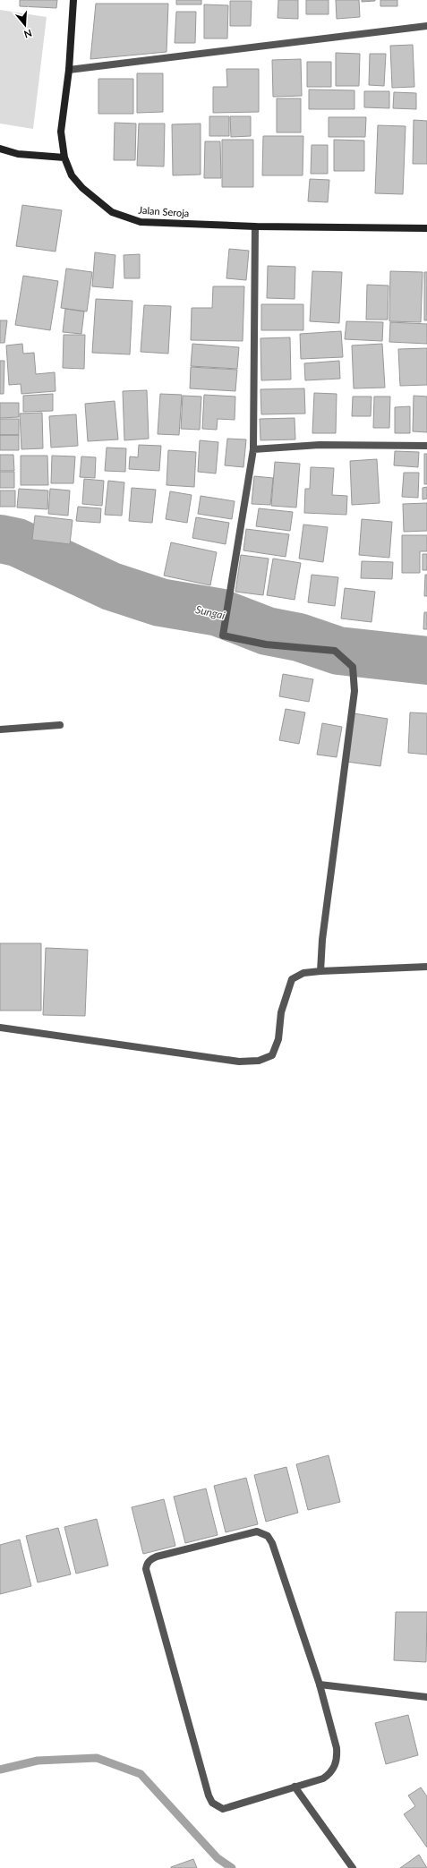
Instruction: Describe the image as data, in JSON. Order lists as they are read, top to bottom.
{
  "streets": {
    "street": ["Jalan Seroja"]
  },
  "water": ["Sungai"],
  "north": "bottom"
}
